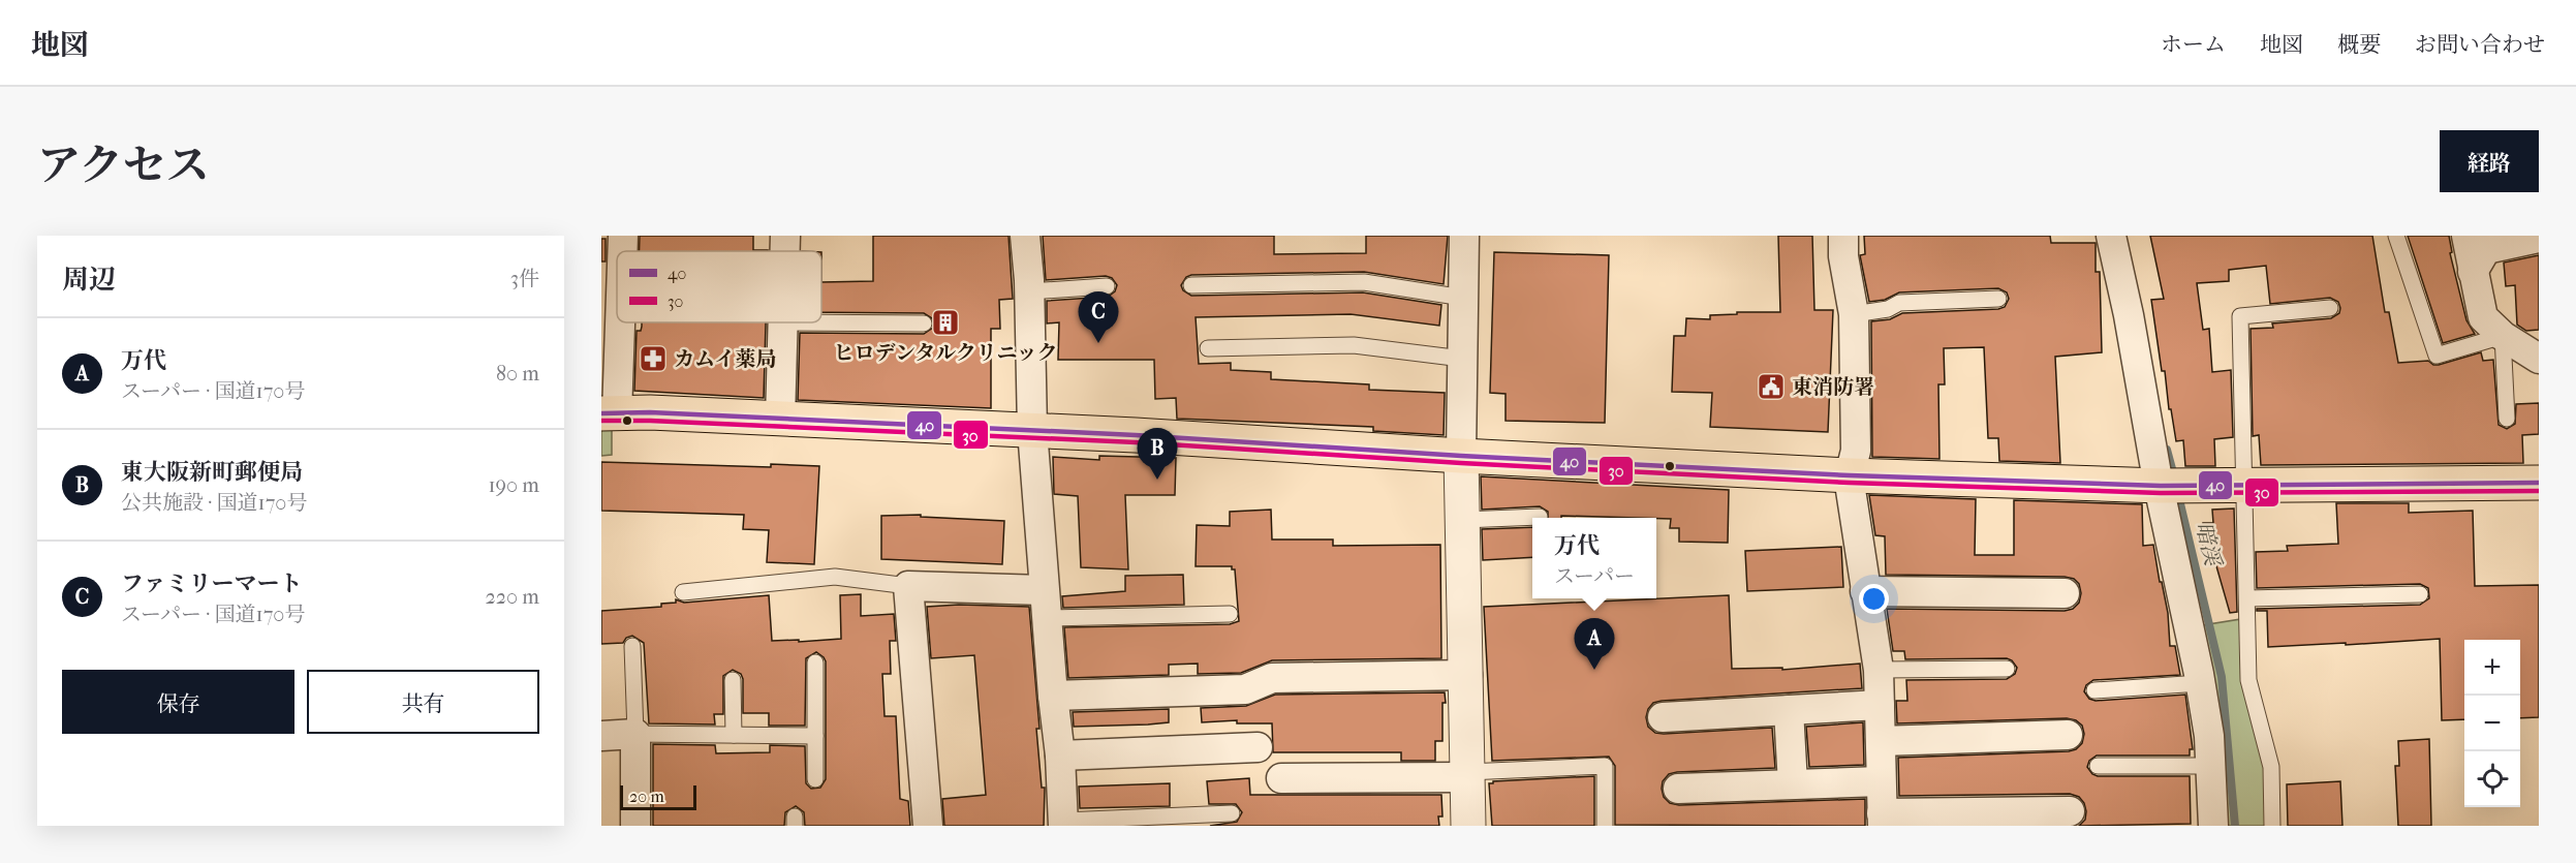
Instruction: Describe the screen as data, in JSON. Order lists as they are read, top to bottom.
{
  "water": ["暗渓"],
  "places": {
    "building": ["ヒロデンタルクリニック"],
    "pharmacy": ["カムイ薬局"],
    "public building": ["東消防署"]
  },
  "lines": ["transit line 40", "transit line 30"],
  "legend": ["40", "30"],
  "scale_bar": "20 m",
  "page": {
    "header": "地図",
    "nav": [
      "ホーム",
      "地図",
      "概要",
      "お問い合わせ"
    ],
    "title": "アクセス",
    "buttons": [
      "経路",
      ["保存", "共有"]
    ],
    "heading": ["周辺", "3件"],
    "pins": ["C", "B", "A"],
    "list": [
      {
        "mark": "A",
        "name": "万代",
        "note": "スーパー · 国道170号",
        "value": "80 m"
      },
      {
        "mark": "B",
        "name": "東大阪新町郵便局",
        "note": "公共施設 · 国道170号",
        "value": "190 m"
      },
      {
        "mark": "C",
        "name": "ファミリーマート",
        "note": "スーパー · 国道170号",
        "value": "220 m"
      }
    ],
    "popup": ["万代", "スーパー"],
    "map_buttons": ["+", "−"],
    "scale": "20 m"
  }
}
